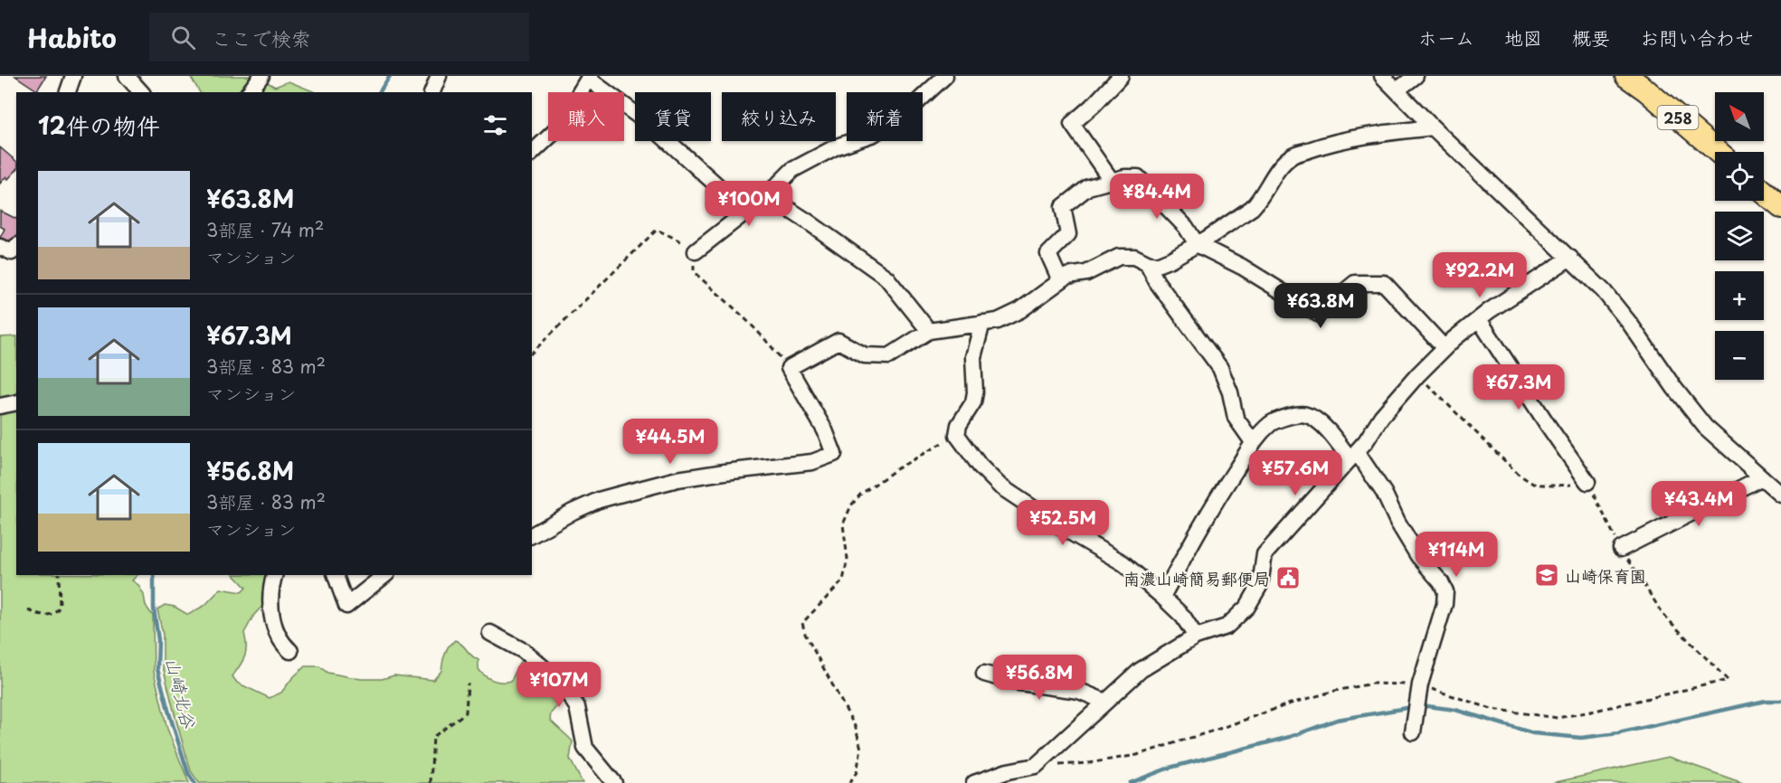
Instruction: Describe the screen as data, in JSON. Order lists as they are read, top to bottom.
{
  "streets": {
    "highway": ["258"]
  },
  "water": ["山崎北谷"],
  "places": {
    "school or university": ["山崎保育園"],
    "public building": ["南濃山崎簡易郵便局"]
  },
  "north": "top left",
  "page": {
    "header": "Habito",
    "search": "ここで検索",
    "nav": [
      "ホーム",
      "地図",
      "概要",
      "お問い合わせ"
    ],
    "map_buttons": ["+", "−"],
    "chip": [
      "購入",
      "賃貸",
      "絞り込み",
      "新着"
    ],
    "heading": "12件の物件",
    "list": [
      {
        "name": "¥63.8M",
        "note": "3部屋 · 74 m² · マンション"
      },
      {
        "name": "¥67.3M",
        "note": "3部屋 · 83 m² · マンション"
      },
      {
        "name": "¥56.8M",
        "note": "3部屋 · 83 m² · マンション"
      }
    ],
    "price": [
      "¥84.4M",
      "¥100M",
      "¥92.2M",
      "¥63.8M",
      "¥67.3M",
      "¥44.5M",
      "¥57.6M",
      "¥43.4M",
      "¥52.5M",
      "¥114M",
      "¥56.8M",
      "¥107M"
    ]
  }
}
